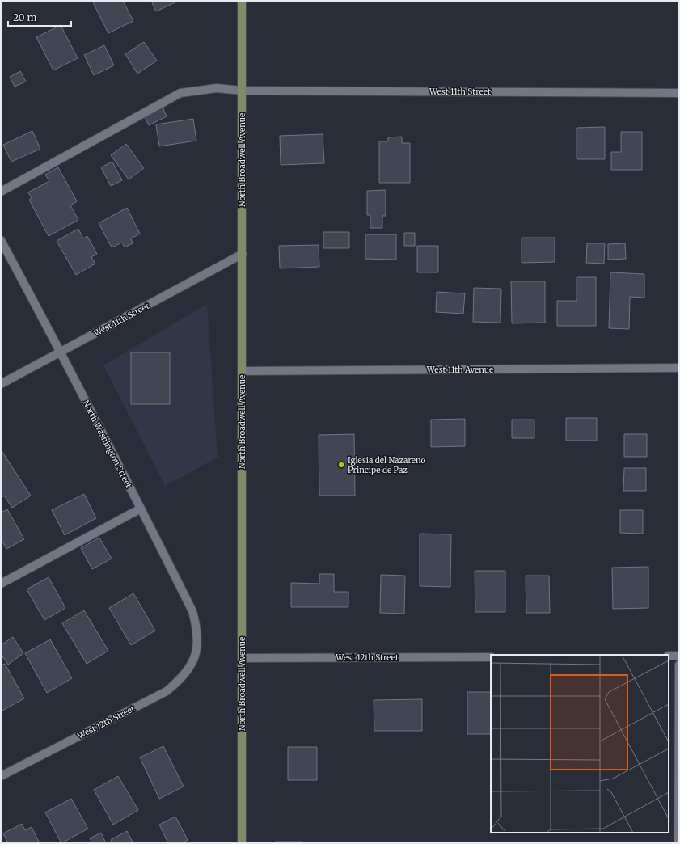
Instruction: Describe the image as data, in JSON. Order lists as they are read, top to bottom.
{
  "streets": {
    "main road": ["North Broadwell Avenue"],
    "street": [
      "West 11th Street",
      "West 11th Avenue",
      "North Washington Street",
      "West 12th Street"
    ]
  },
  "crossings": [
    ["West 11th Street", "North Broadwell Avenue"],
    ["West 11th Street", "North Washington Street"],
    ["North Broadwell Avenue", "West 11th Avenue"],
    ["North Broadwell Avenue", "West 12th Street"],
    ["North Washington Street", "West 12th Street"]
  ],
  "places": ["Iglesia del Nazareno Principe de Paz"],
  "scale_bar": "20 m"
}
